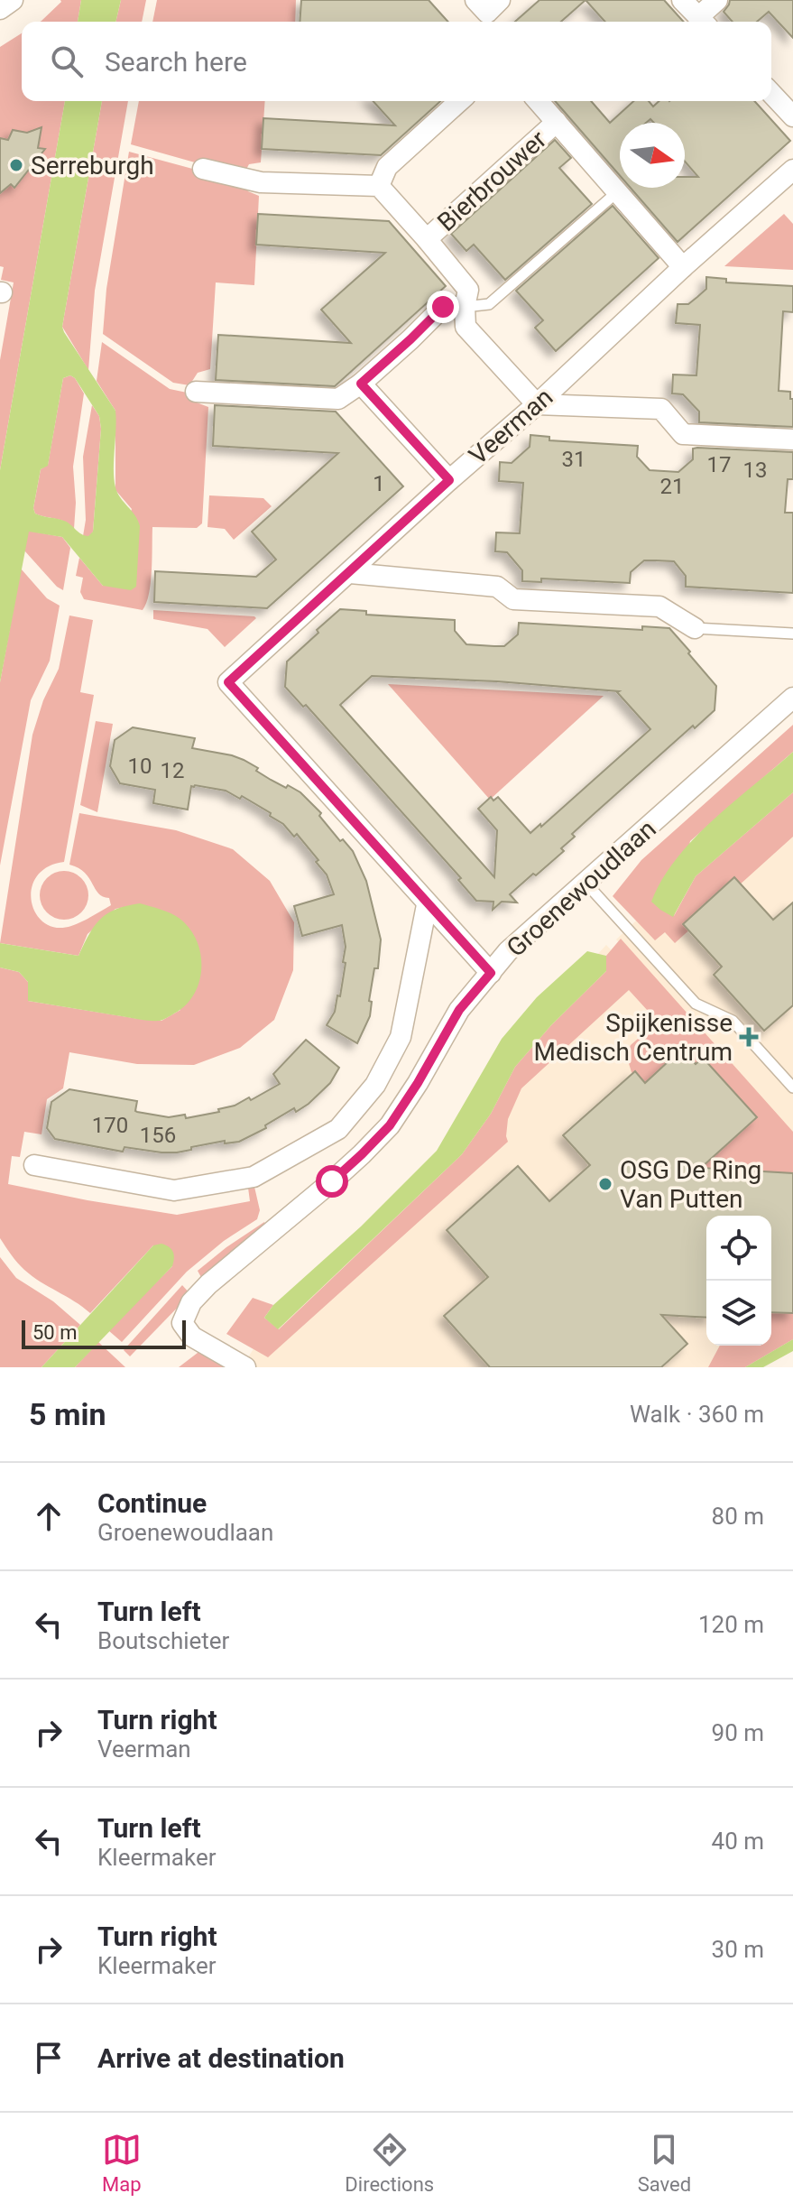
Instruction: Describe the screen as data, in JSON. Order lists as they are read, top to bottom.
{
  "streets": {
    "street": ["Bierbrouwer", "Veerman", "Groenewoudlaan"]
  },
  "places": {
    "other": ["Serreburgh", "OSG De Ring Van Putten"],
    "health": ["Spijkenisse Medisch Centrum"]
  },
  "house_numbers": [
    "31",
    "17",
    "13",
    "1",
    "21",
    "10",
    "12",
    "170",
    "156"
  ],
  "scale_bar": "50 m",
  "north": "right",
  "page": {
    "search": "Search here",
    "scale": "50 m",
    "heading": ["5 min", "Walk · 360 m"],
    "list": [
      ["Continue", "Groenewoudlaan", "80 m"],
      ["Turn left", "Boutschieter", "120 m"],
      ["Turn right", "Veerman", "90 m"],
      ["Turn left", "Kleermaker", "40 m"],
      ["Turn right", "Kleermaker", "30 m"],
      "Arrive at destination"
    ],
    "nav": ["Map", "Directions", "Saved"]
  }
}
